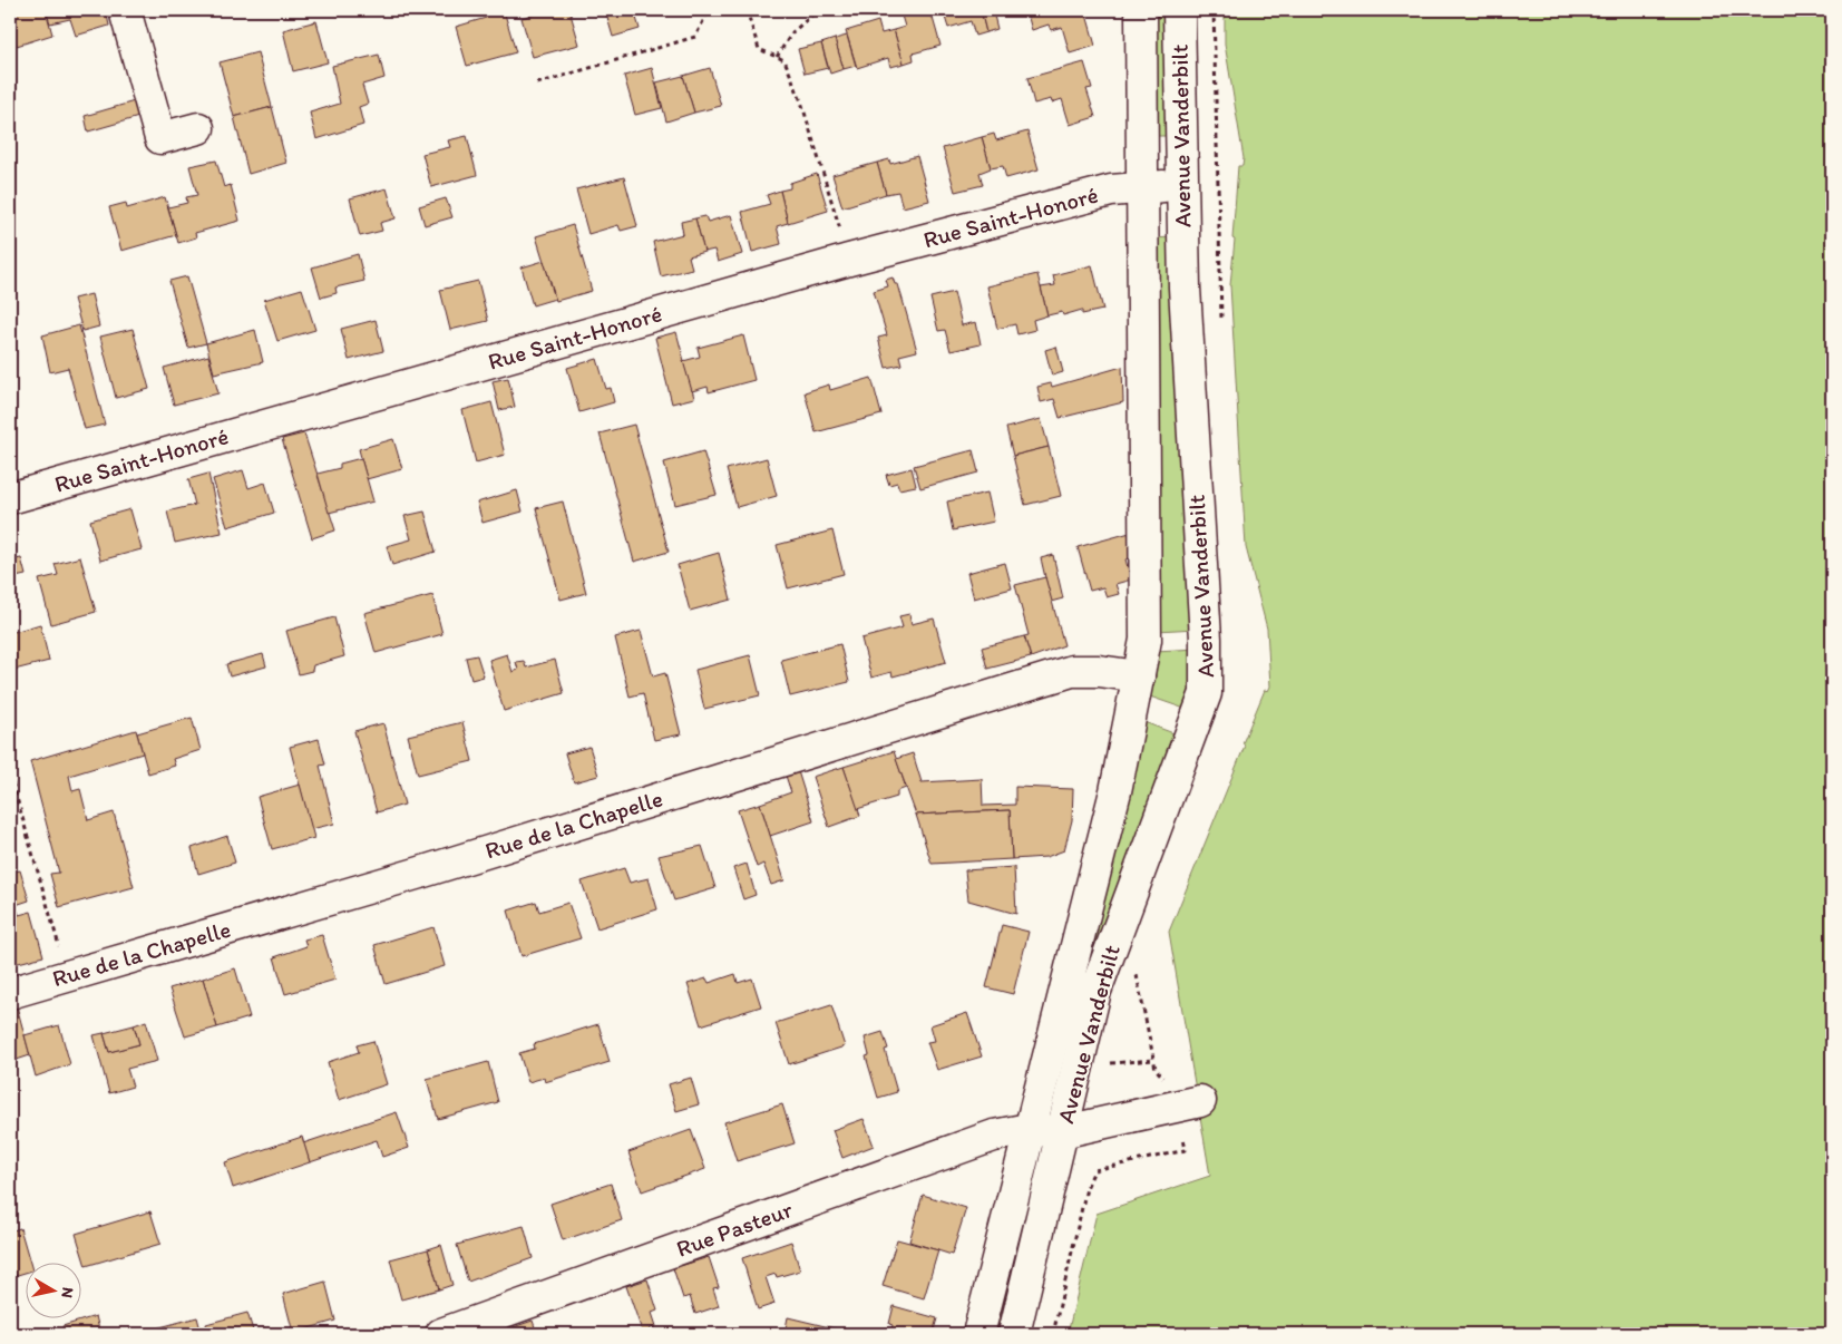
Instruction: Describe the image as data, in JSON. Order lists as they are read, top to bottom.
{
  "streets": {
    "street": [
      "Avenue Vanderbilt",
      "Rue Saint-Honoré",
      "Rue de la Chapelle",
      "Rue Pasteur"
    ]
  },
  "crossings": [
    ["Avenue Vanderbilt", "Rue Saint-Honoré"],
    ["Avenue Vanderbilt", "Rue de la Chapelle"],
    ["Avenue Vanderbilt", "Rue Pasteur"]
  ],
  "north": "right"
}
